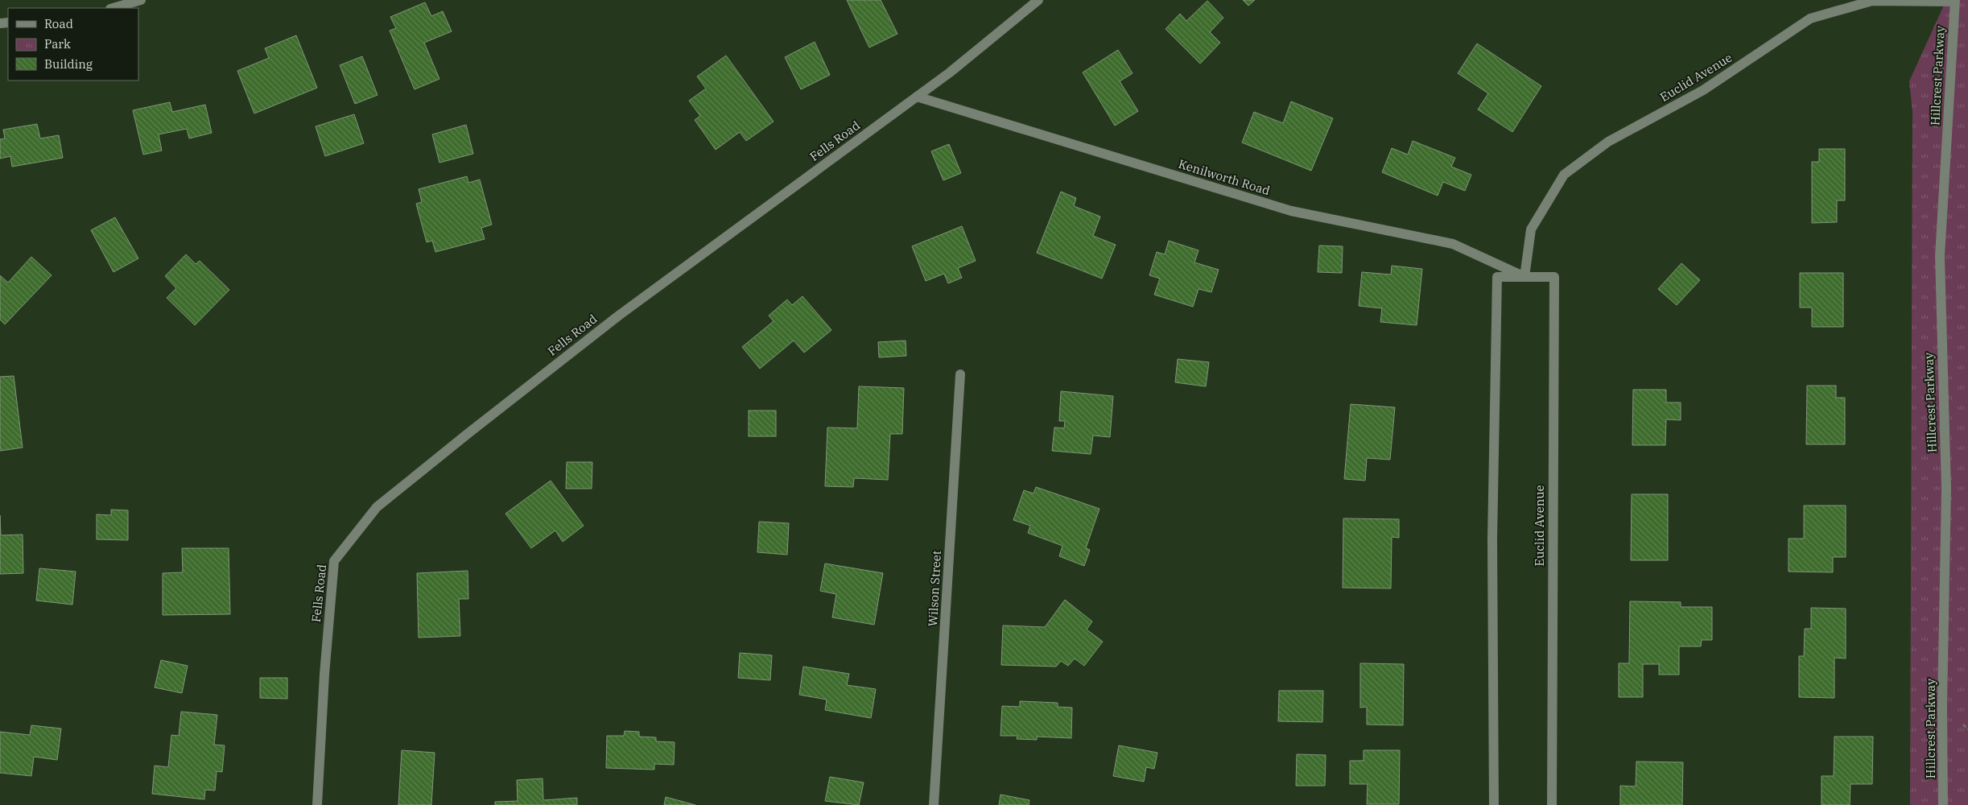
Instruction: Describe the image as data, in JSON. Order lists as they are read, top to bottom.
{
  "streets": {
    "street": [
      "Hillcrest Parkway",
      "Euclid Avenue",
      "Fells Road",
      "Kenilworth Road",
      "Wilson Street"
    ]
  },
  "crossings": [
    ["Hillcrest Parkway", "Euclid Avenue"],
    ["Euclid Avenue", "Kenilworth Road"],
    ["Fells Road", "Kenilworth Road"]
  ],
  "legend": ["Road", "Park", "Building"]
}
